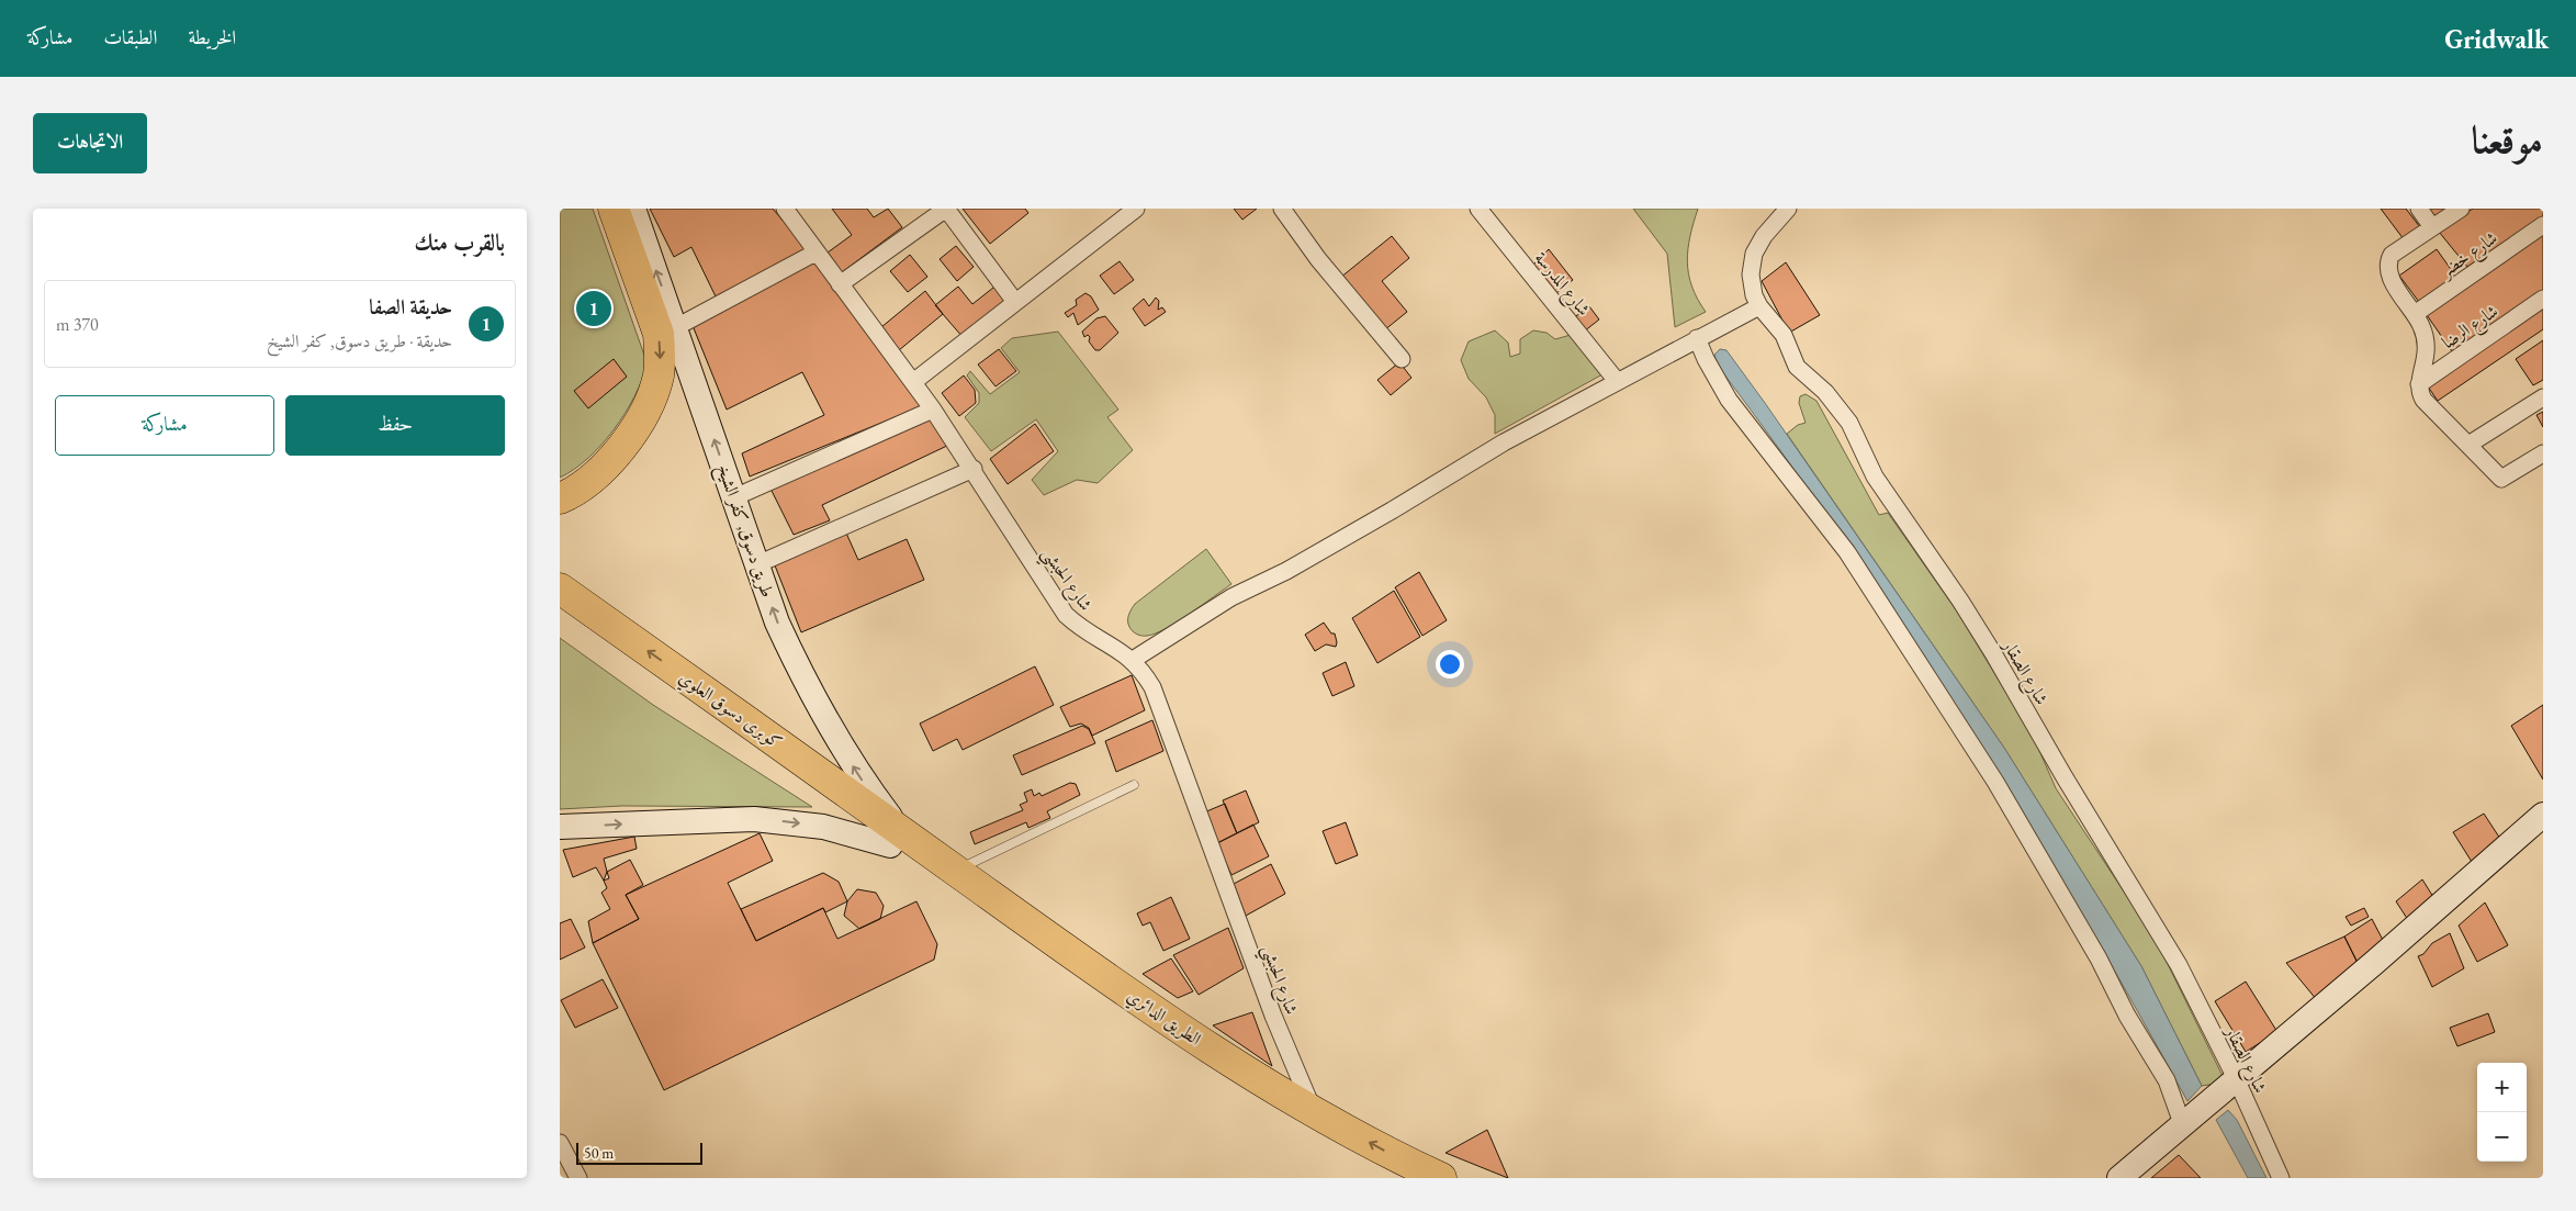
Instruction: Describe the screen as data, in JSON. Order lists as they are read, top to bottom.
{
  "streets": {
    "highway": ["كوبرى دسوق العلوي", "الطريق الدائري"],
    "main road": ["طريق دسوق, كفر الشيخ"],
    "street": [
      "شارع خضر",
      "شارع المدرسة",
      "شارع الرضا",
      "شارع الحبشي",
      "شارع الصقار"
    ]
  },
  "crossings": [
    ["طريق دسوق, كفر الشيخ", "كوبرى دسوق العلوي"],
    ["طريق دسوق, كفر الشيخ", "الطريق الدائري"],
    ["شارع الحبشي", "الطريق الدائري"],
    ["كوبرى دسوق العلوي", "الطريق الدائري"]
  ],
  "one_way": ["طريق دسوق, كفر الشيخ"],
  "scale_bar": "50 m",
  "page": {
    "header": "Gridwalk",
    "nav": ["الخريطة", "الطبقات", "مشاركة"],
    "title": "موقعنا",
    "buttons": [
      "الاتجاهات",
      ["حفظ", "مشاركة"]
    ],
    "heading": "بالقرب منك",
    "list": [
      {
        "mark": "1",
        "name": "حديقة الصفا",
        "note": "حديقة · طريق دسوق, كفر الشيخ",
        "value": "370 m"
      }
    ],
    "pins": "1",
    "map_buttons": ["+", "−"],
    "scale": "50 m"
  }
}
